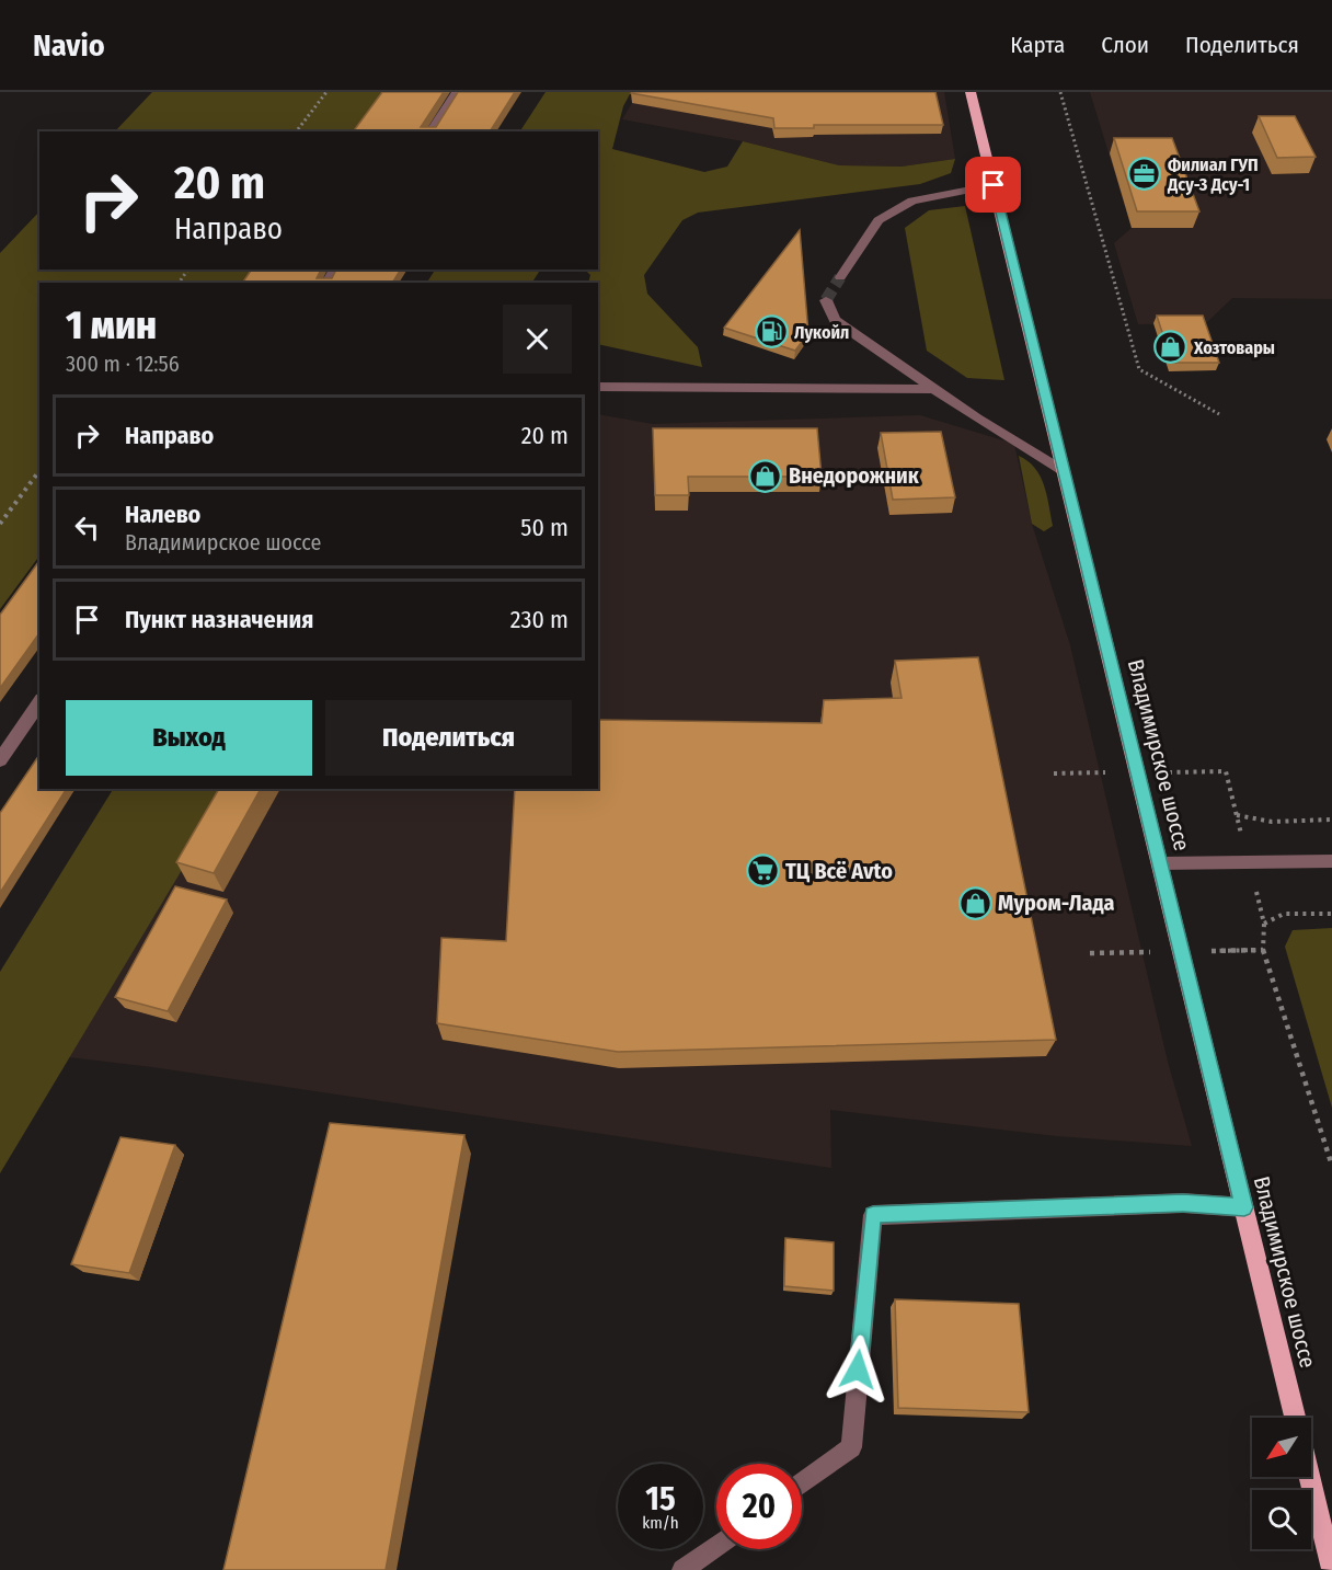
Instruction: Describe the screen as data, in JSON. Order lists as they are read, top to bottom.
{
  "streets": {
    "main road": ["Владимирское шоссе"]
  },
  "places": {
    "office": ["Филиал ГУП Дсу-3 Дсу-1"],
    "fuel station": ["Лукойл"],
    "shop": ["Хозтовары", "Внедорожник", "Муром-Лада"],
    "supermarket": ["ТЦ Всё Avto"]
  },
  "north": "bottom left",
  "page": {
    "header": "Navio",
    "nav": ["Карта", "Слои", "Поделиться"],
    "turn": ["20 m", "Направо"],
    "heading": ["1 мин", "300 m · 12:56"],
    "list": [
      {
        "name": "Направо",
        "value": "20 m"
      },
      {
        "name": "Налево",
        "note": "Владимирское шоссе",
        "value": "50 m"
      },
      {
        "name": "Пункт назначения",
        "value": "230 m"
      }
    ],
    "buttons": ["Выход", "Поделиться"],
    "speed": "15 km/h",
    "limit": "20"
  }
}
